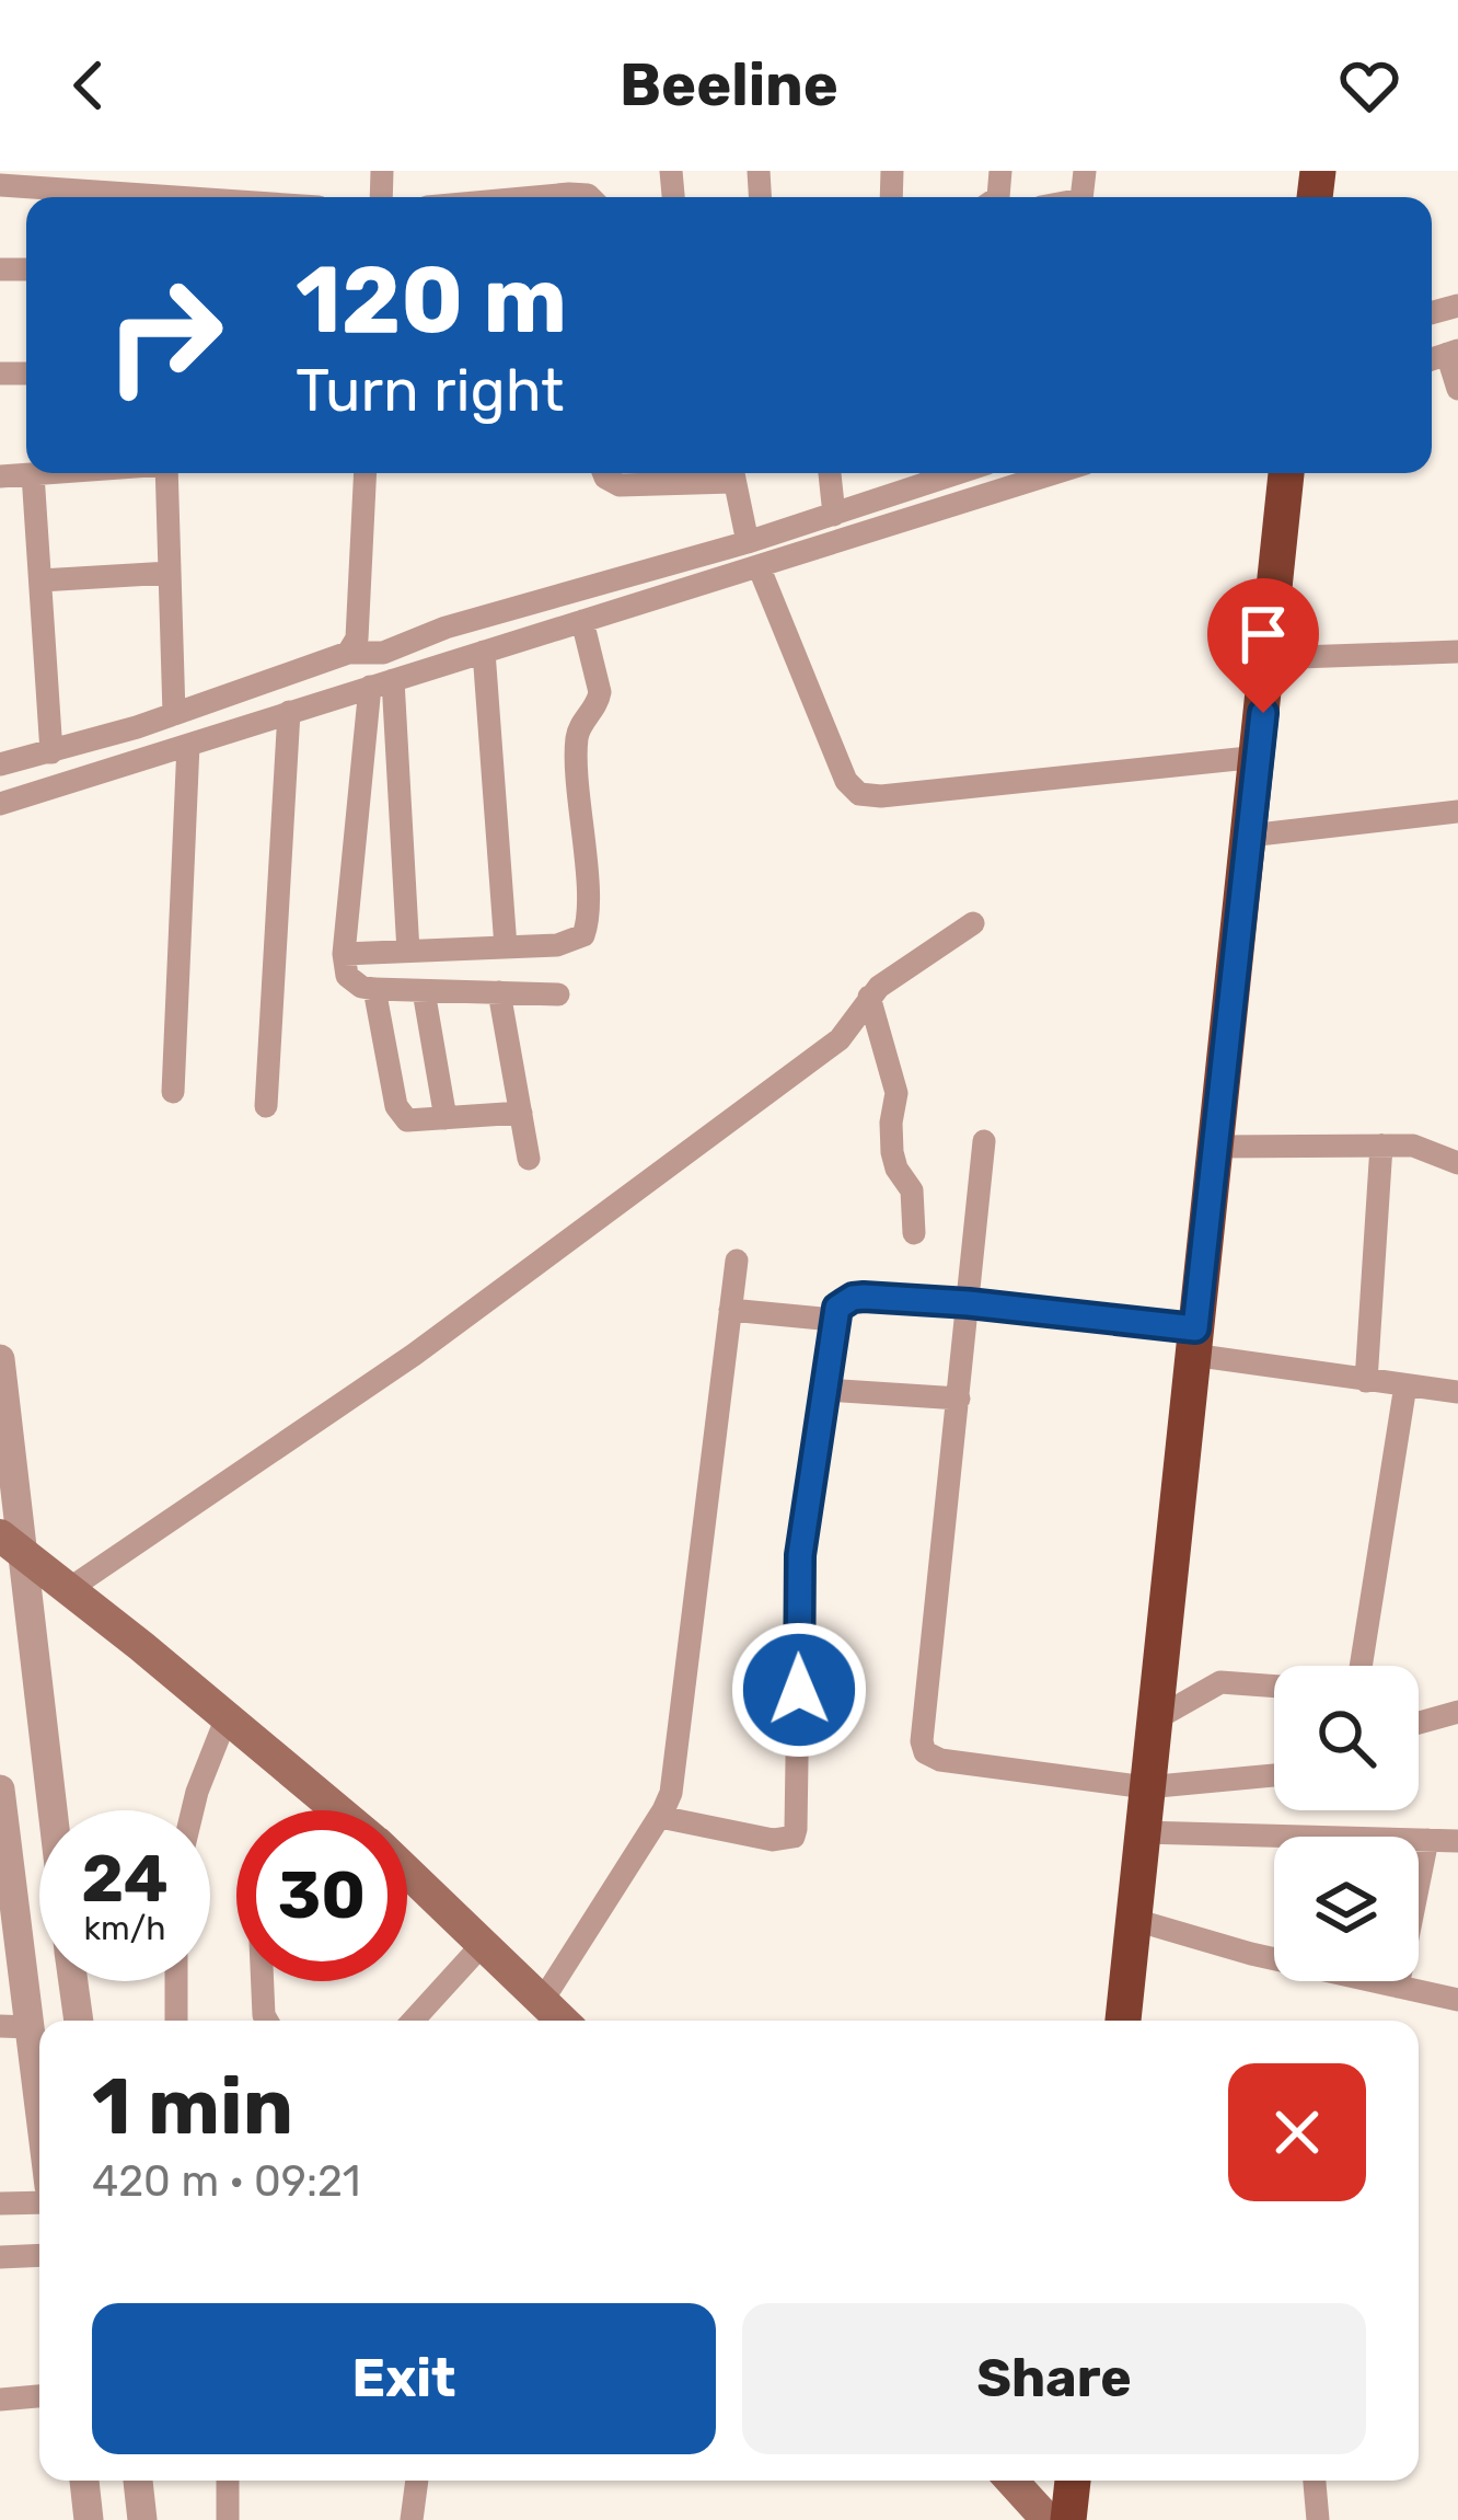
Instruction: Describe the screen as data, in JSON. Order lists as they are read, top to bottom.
{
  "page": {
    "header": "Beeline",
    "turn": ["120 m", "Turn right"],
    "speed": "24 km/h",
    "limit": "30",
    "heading": ["1 min", "420 m · 09:21"],
    "buttons": ["Exit", "Share"]
  }
}
